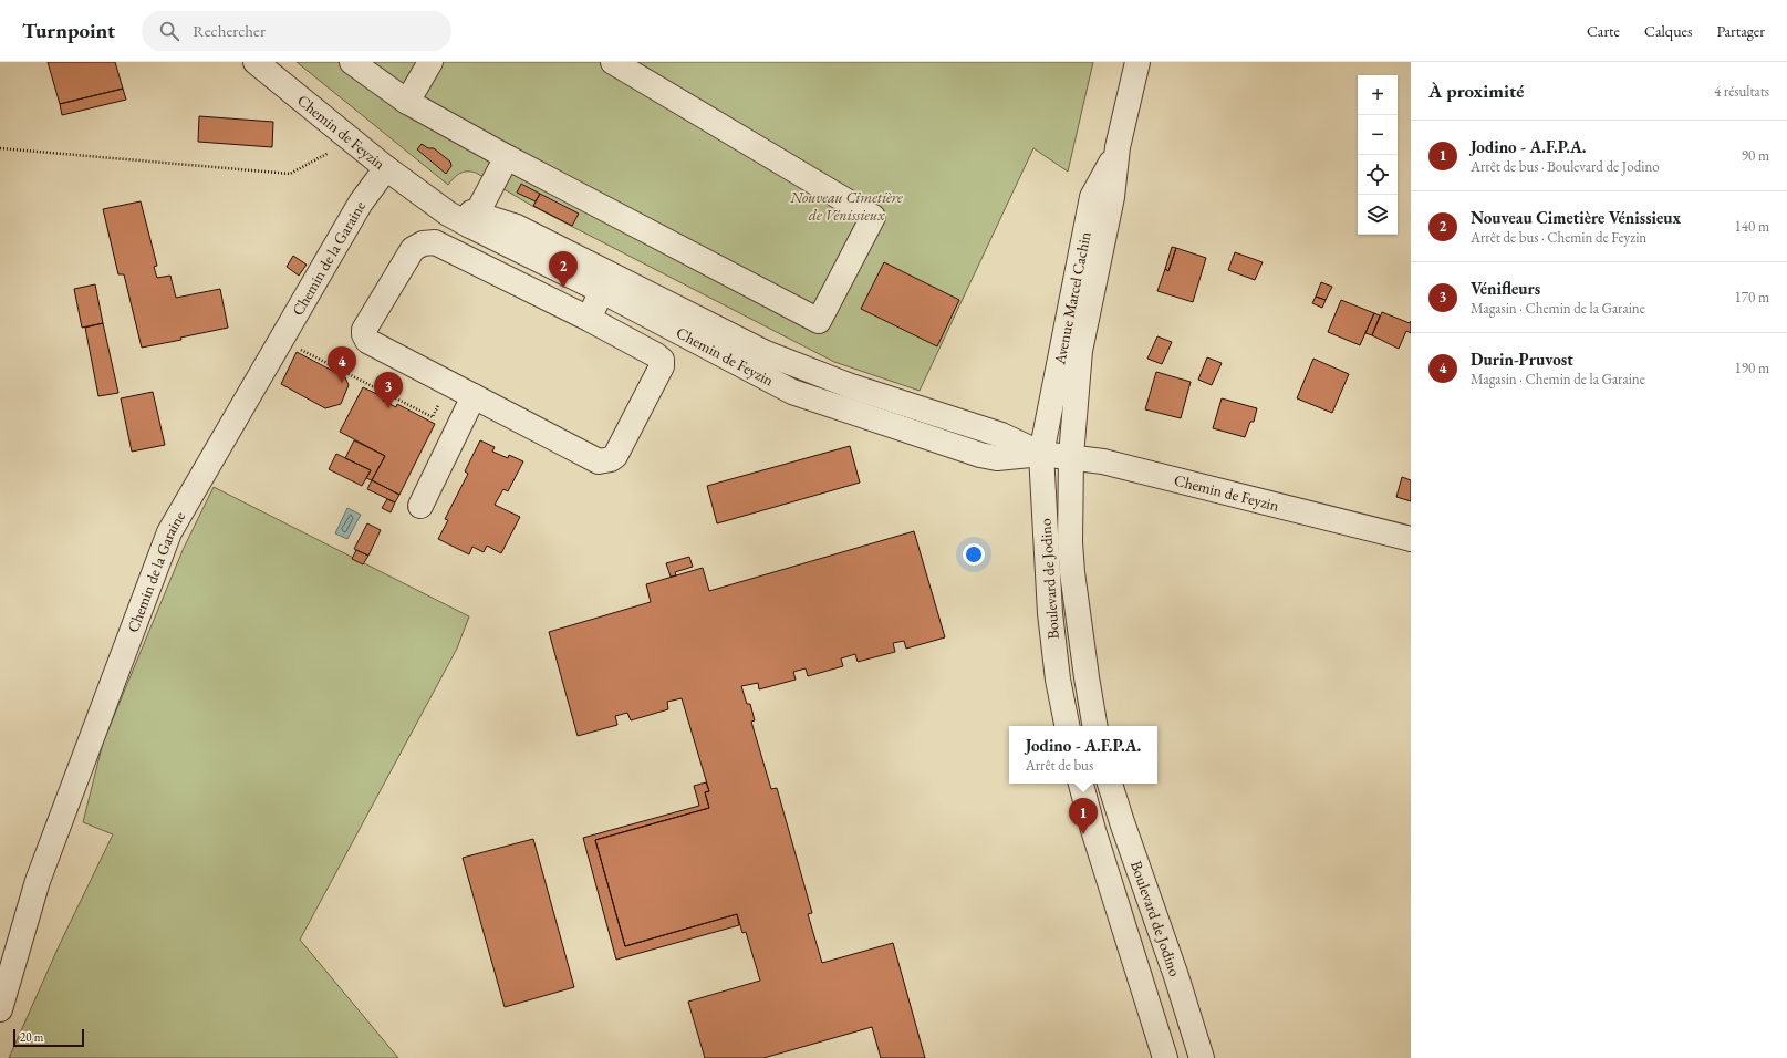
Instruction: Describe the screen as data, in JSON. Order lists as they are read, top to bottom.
{
  "streets": {
    "street": [
      "Chemin de Feyzin",
      "Chemin de la Garaine",
      "Avenue Marcel Cachin",
      "Boulevard de Jodino"
    ]
  },
  "crossings": [
    ["Chemin de Feyzin", "Chemin de la Garaine"],
    ["Chemin de Feyzin", "Avenue Marcel Cachin"],
    ["Chemin de Feyzin", "Boulevard de Jodino"],
    ["Avenue Marcel Cachin", "Boulevard de Jodino"]
  ],
  "parks": ["Nouveau Cimetière de Vénissieux"],
  "scale_bar": "20 m",
  "page": {
    "header": "Turnpoint",
    "search": "Rechercher",
    "nav": ["Carte", "Calques", "Partager"],
    "heading": ["À proximité", "4 résultats"],
    "map_buttons": ["+", "−"],
    "list": [
      {
        "mark": "1",
        "name": "Jodino - A.F.P.A.",
        "note": "Arrêt de bus · Boulevard de Jodino",
        "value": "90 m"
      },
      {
        "mark": "2",
        "name": "Nouveau Cimetière Vénissieux",
        "note": "Arrêt de bus · Chemin de Feyzin",
        "value": "140 m"
      },
      {
        "mark": "3",
        "name": "Vénifleurs",
        "note": "Magasin · Chemin de la Garaine",
        "value": "170 m"
      },
      {
        "mark": "4",
        "name": "Durin-Pruvost",
        "note": "Magasin · Chemin de la Garaine",
        "value": "190 m"
      }
    ],
    "pins": [
      "2",
      "4",
      "3",
      "1"
    ],
    "popup": ["Jodino - A.F.P.A.", "Arrêt de bus"],
    "scale": "20 m"
  }
}
